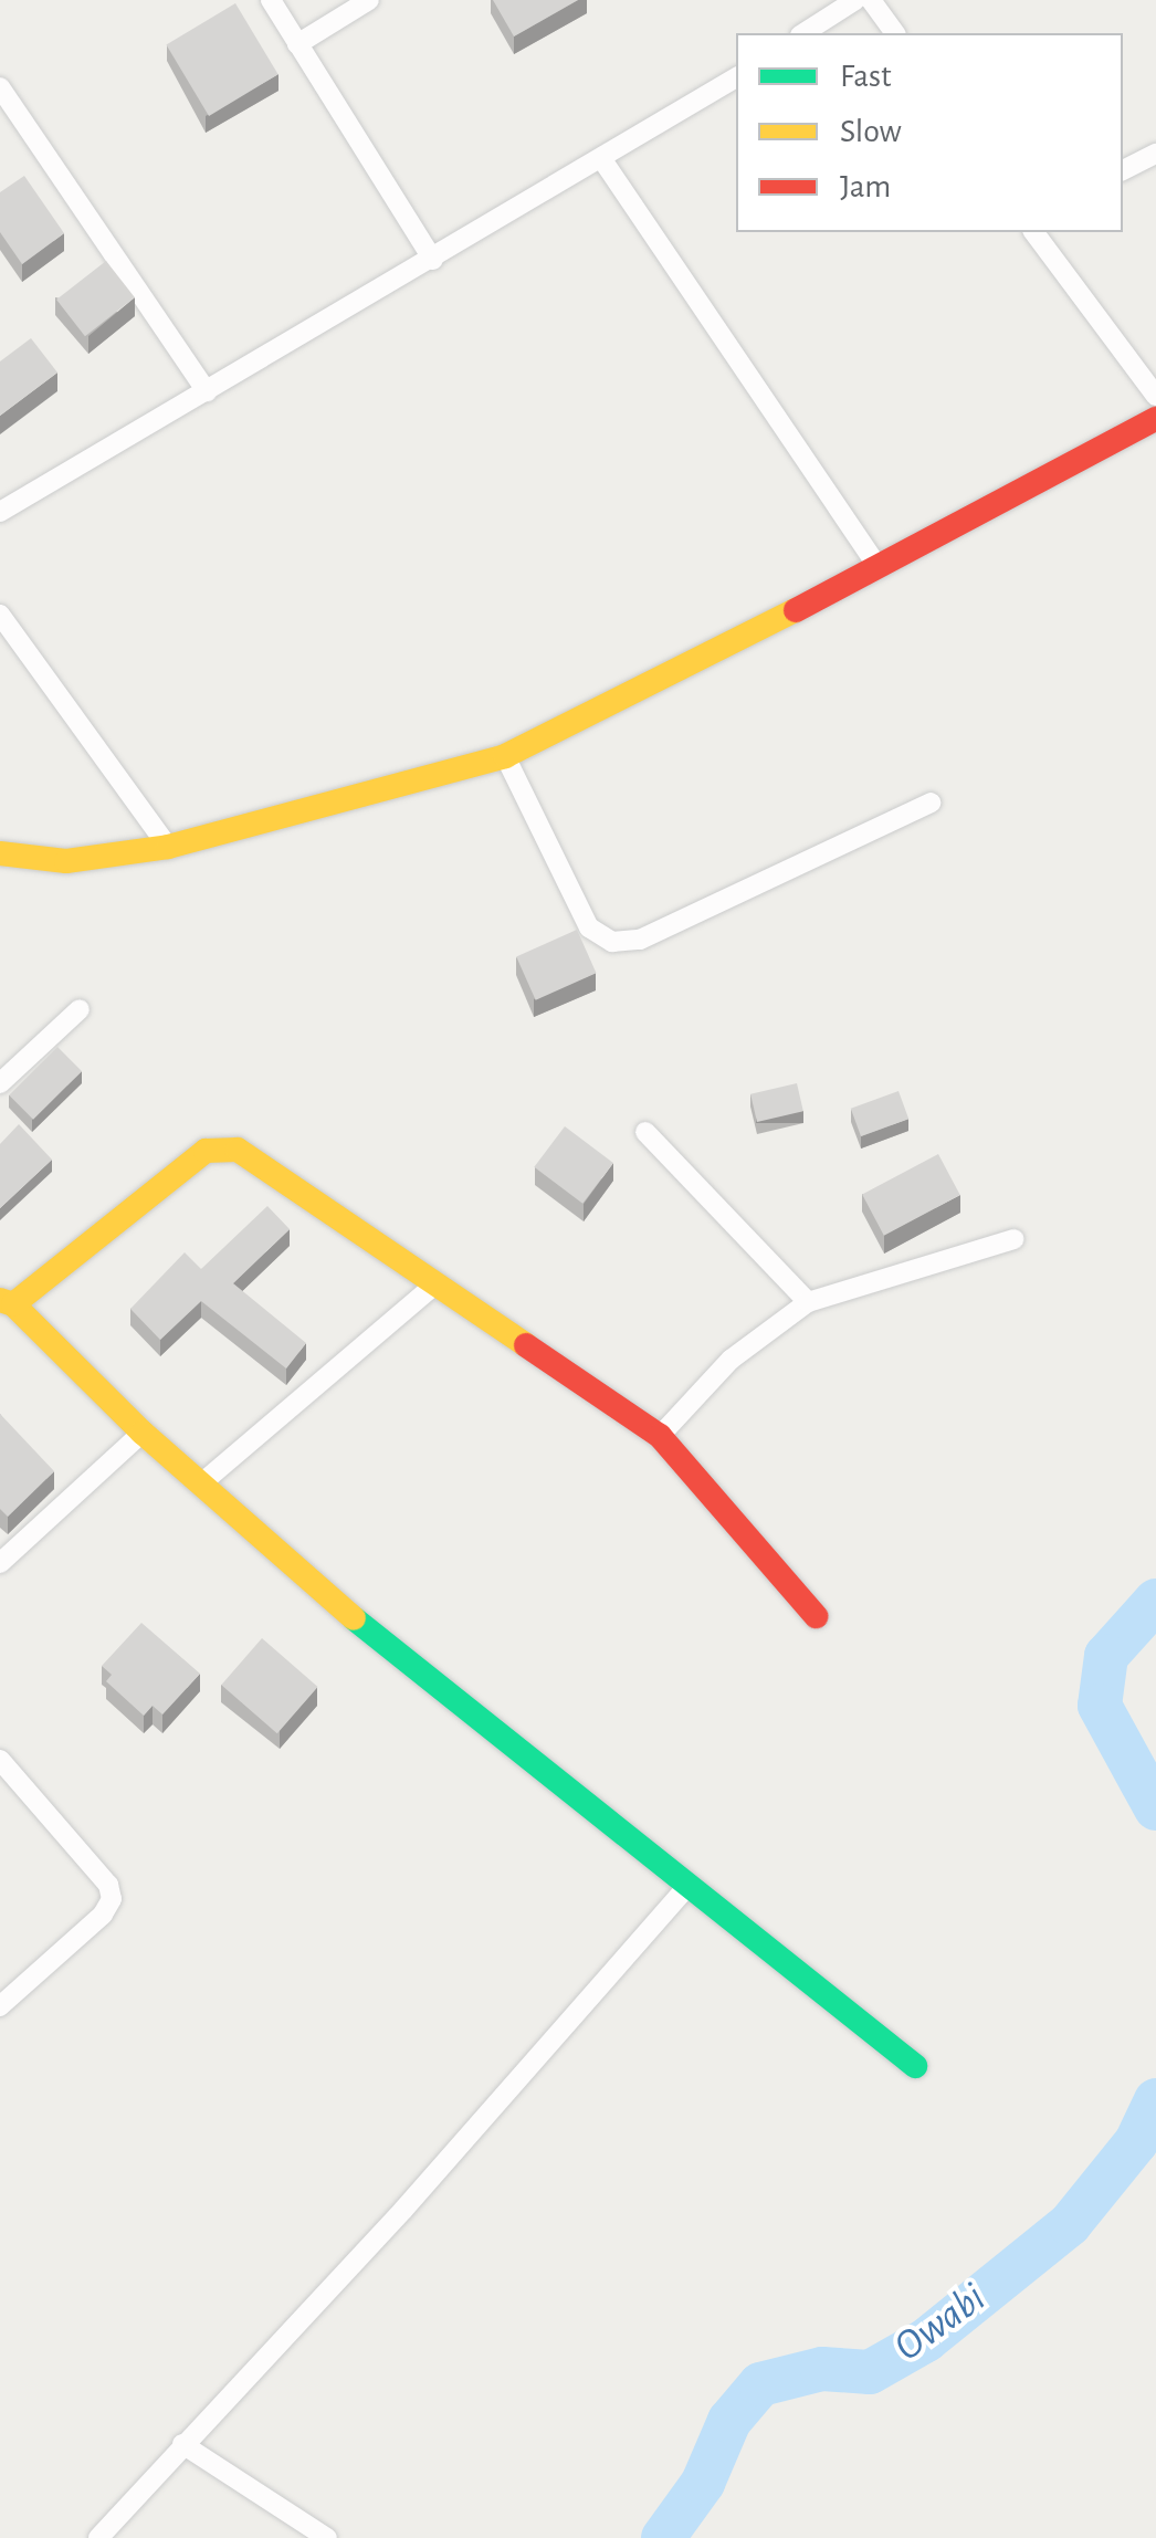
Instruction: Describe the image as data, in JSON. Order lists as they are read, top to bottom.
{
  "water": ["Owabi"],
  "legend": ["Fast", "Slow", "Jam"]
}
